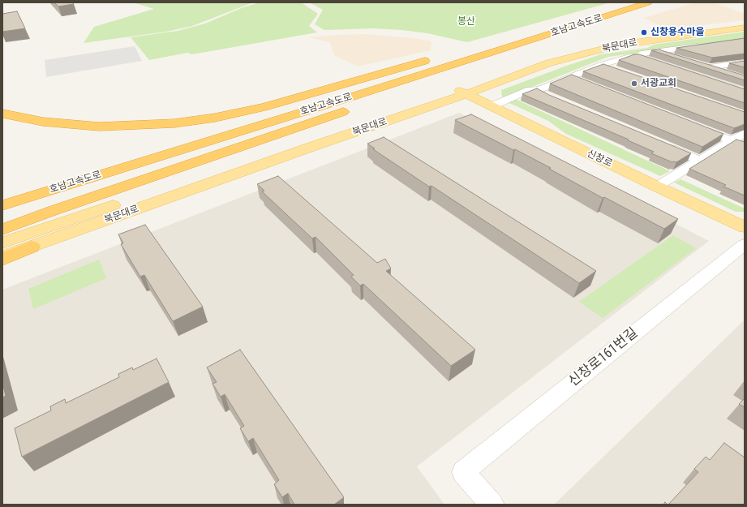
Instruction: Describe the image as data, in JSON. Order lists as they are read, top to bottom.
{
  "streets": {
    "highway": ["호남고속도로"],
    "main road": ["북문대로", "신창로"],
    "street": ["신창로161번길"]
  },
  "crossings": [
    ["북문대로", "신창로"]
  ],
  "parks": ["봉산"],
  "places": ["신창용수마을", "서광교회"]
}
